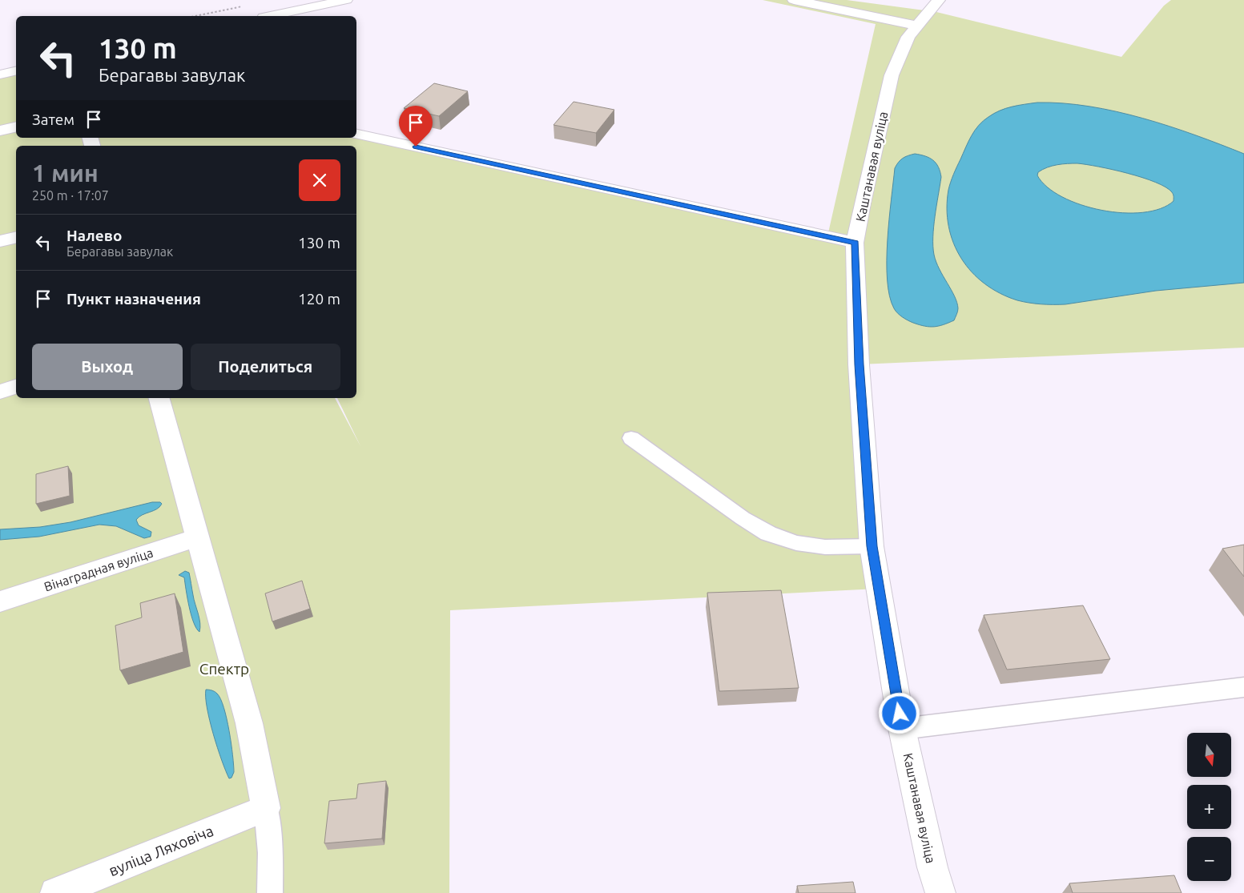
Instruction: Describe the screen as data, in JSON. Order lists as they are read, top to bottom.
{
  "streets": {
    "street": ["Каштанавая вуліца", "Вінаградная вуліца", "вуліца Ляховіча"]
  },
  "parks": ["Спектр"],
  "north": "bottom",
  "page": {
    "turn": ["130 m", "Берагавы завулак"],
    "then": "Затем",
    "heading": ["1 мин", "250 m · 17:07"],
    "list": [
      {
        "name": "Налево",
        "note": "Берагавы завулак",
        "value": "130 m"
      },
      {
        "name": "Пункт назначения",
        "value": "120 m"
      }
    ],
    "buttons": ["Выход", "Поделиться"],
    "map_buttons": ["+", "−"]
  }
}
